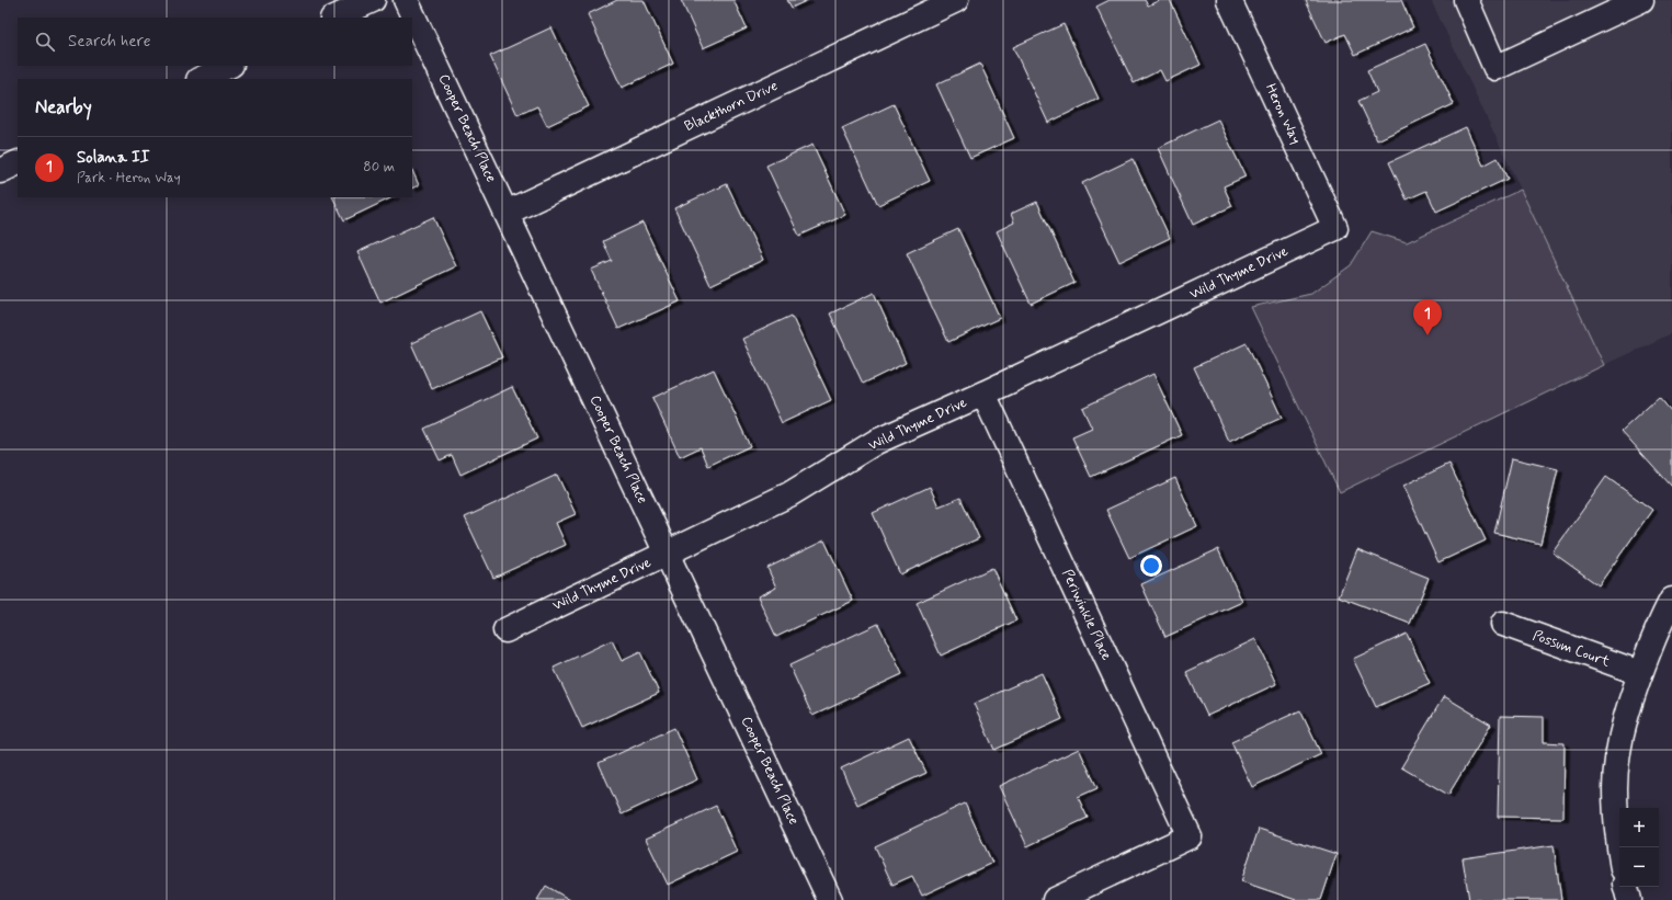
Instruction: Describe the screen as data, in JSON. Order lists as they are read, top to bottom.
{
  "streets": {
    "street": [
      "Blackthorn Drive",
      "Heron Way",
      "Cooper Beach Place",
      "Wild Thyme Drive",
      "Periwinkle Place",
      "Possum Court"
    ]
  },
  "crossings": [
    ["Blackthorn Drive", "Cooper Beach Place"],
    ["Heron Way", "Wild Thyme Drive"],
    ["Cooper Beach Place", "Wild Thyme Drive"],
    ["Wild Thyme Drive", "Periwinkle Place"]
  ],
  "page": {
    "search": "Search here",
    "heading": "Nearby",
    "list": [
      {
        "mark": "1",
        "name": "Solana II",
        "note": "Park · Heron Way",
        "value": "80 m"
      }
    ],
    "pins": "1",
    "map_buttons": ["+", "−"]
  }
}
